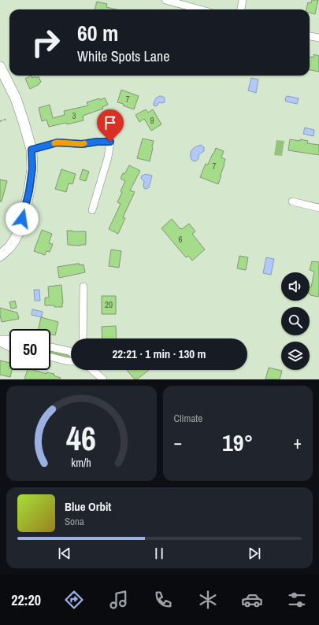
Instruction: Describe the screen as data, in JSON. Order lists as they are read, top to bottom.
{
  "house_numbers": [
    "7",
    "3",
    "9",
    "7",
    "6",
    "20"
  ],
  "page": {
    "turn": ["60 m", "White Spots Lane"],
    "limit": "50",
    "trip": "22:21 · 1 min · 130 m",
    "tile": "Climate",
    "heat": ["−", "19°", "+"],
    "song": ["Blue Orbit", "Sona"],
    "tabs": "22:20",
    "gauge": ["46", "km/h"]
  }
}
